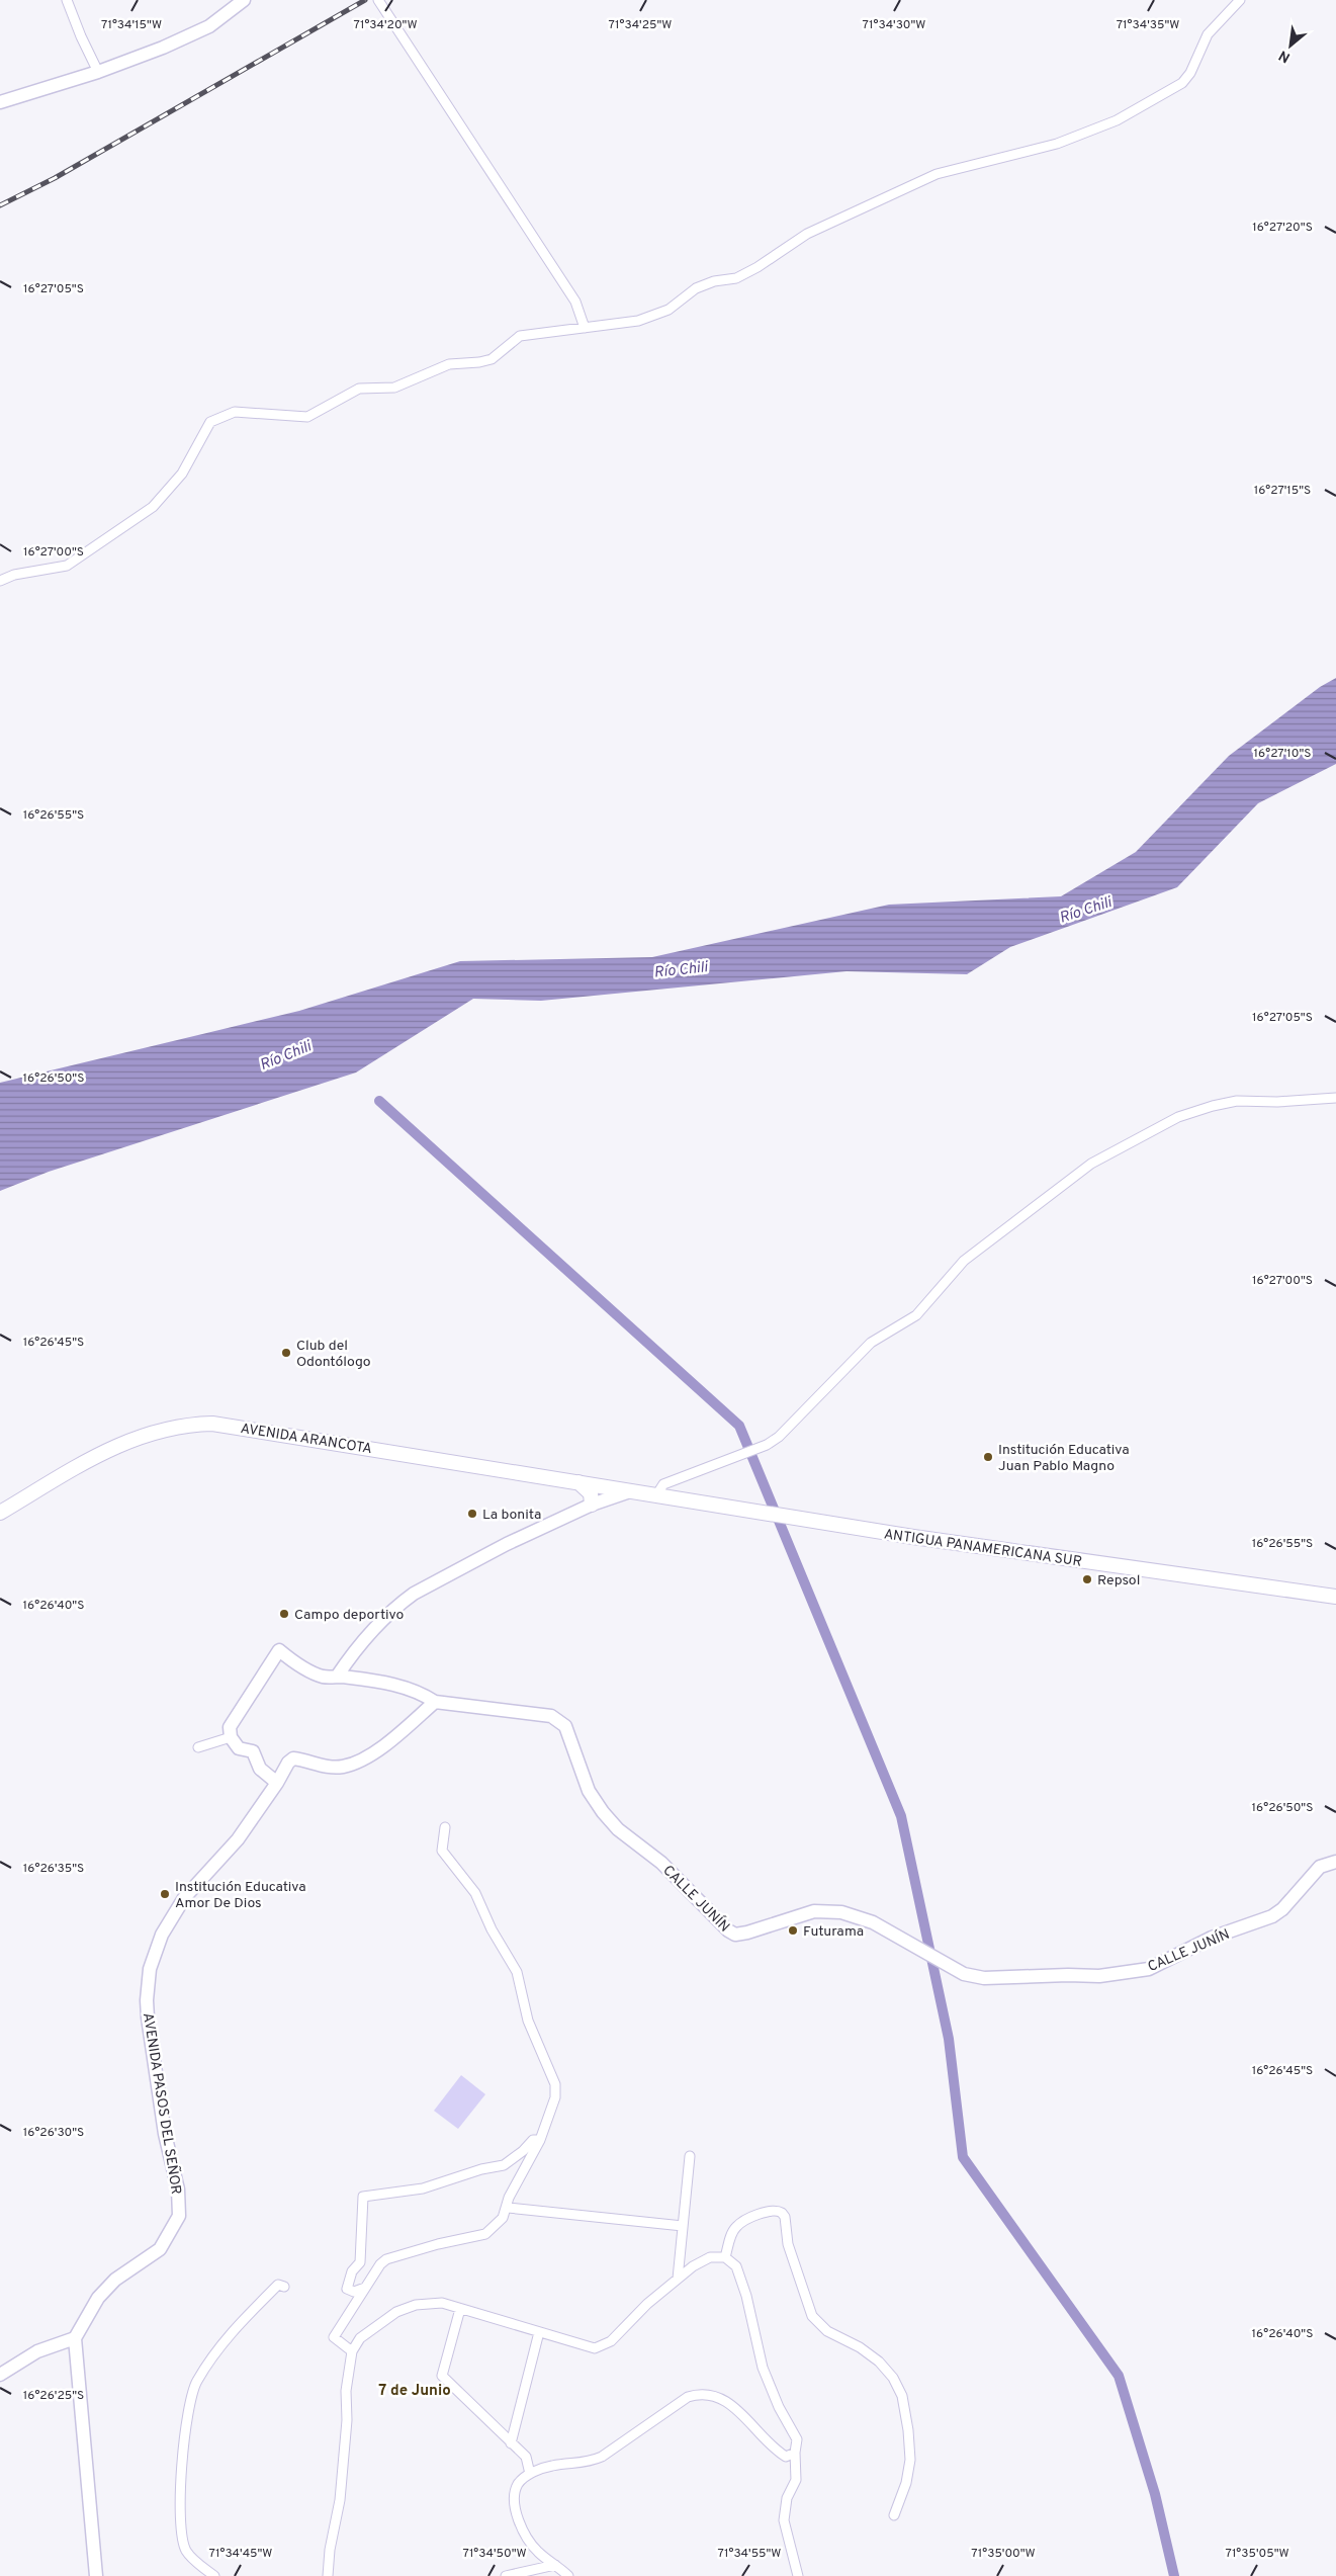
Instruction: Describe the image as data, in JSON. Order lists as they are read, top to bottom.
{
  "streets": {
    "main road": ["AVENIDA ARANCOTA", "ANTIGUA PANAMERICANA SUR"],
    "street": ["CALLE JUNÍN", "AVENIDA PASOS DEL SEÑOR"]
  },
  "crossings": [
    ["AVENIDA ARANCOTA", "ANTIGUA PANAMERICANA SUR"],
    ["CALLE JUNÍN", "AVENIDA PASOS DEL SEÑOR"]
  ],
  "districts": ["7 de Junio"],
  "water": ["Río Chili"],
  "places": [
    "Club del Odontólogo",
    "Institución Educativa Juan Pablo Magno",
    "La bonita",
    "Repsol",
    "Campo deportivo",
    "Institución Educativa Amor De Dios",
    "Futurama"
  ],
  "north": "bottom left",
  "coordinates": [
    "71°34'15\"W",
    "71°34'20\"W",
    "71°34'25\"W",
    "71°34'30\"W",
    "71°34'35\"W",
    "16°27'20\"S",
    "16°27'05\"S",
    "16°27'15\"S",
    "16°27'00\"S",
    "16°27'10\"S",
    "16°26'55\"S",
    "16°26'50\"S",
    "16°26'45\"S",
    "16°26'40\"S",
    "16°26'35\"S",
    "16°26'30\"S",
    "16°26'25\"S",
    "71°34'45\"W",
    "71°34'50\"W",
    "71°34'55\"W",
    "71°35'00\"W",
    "71°35'05\"W"
  ]
}
